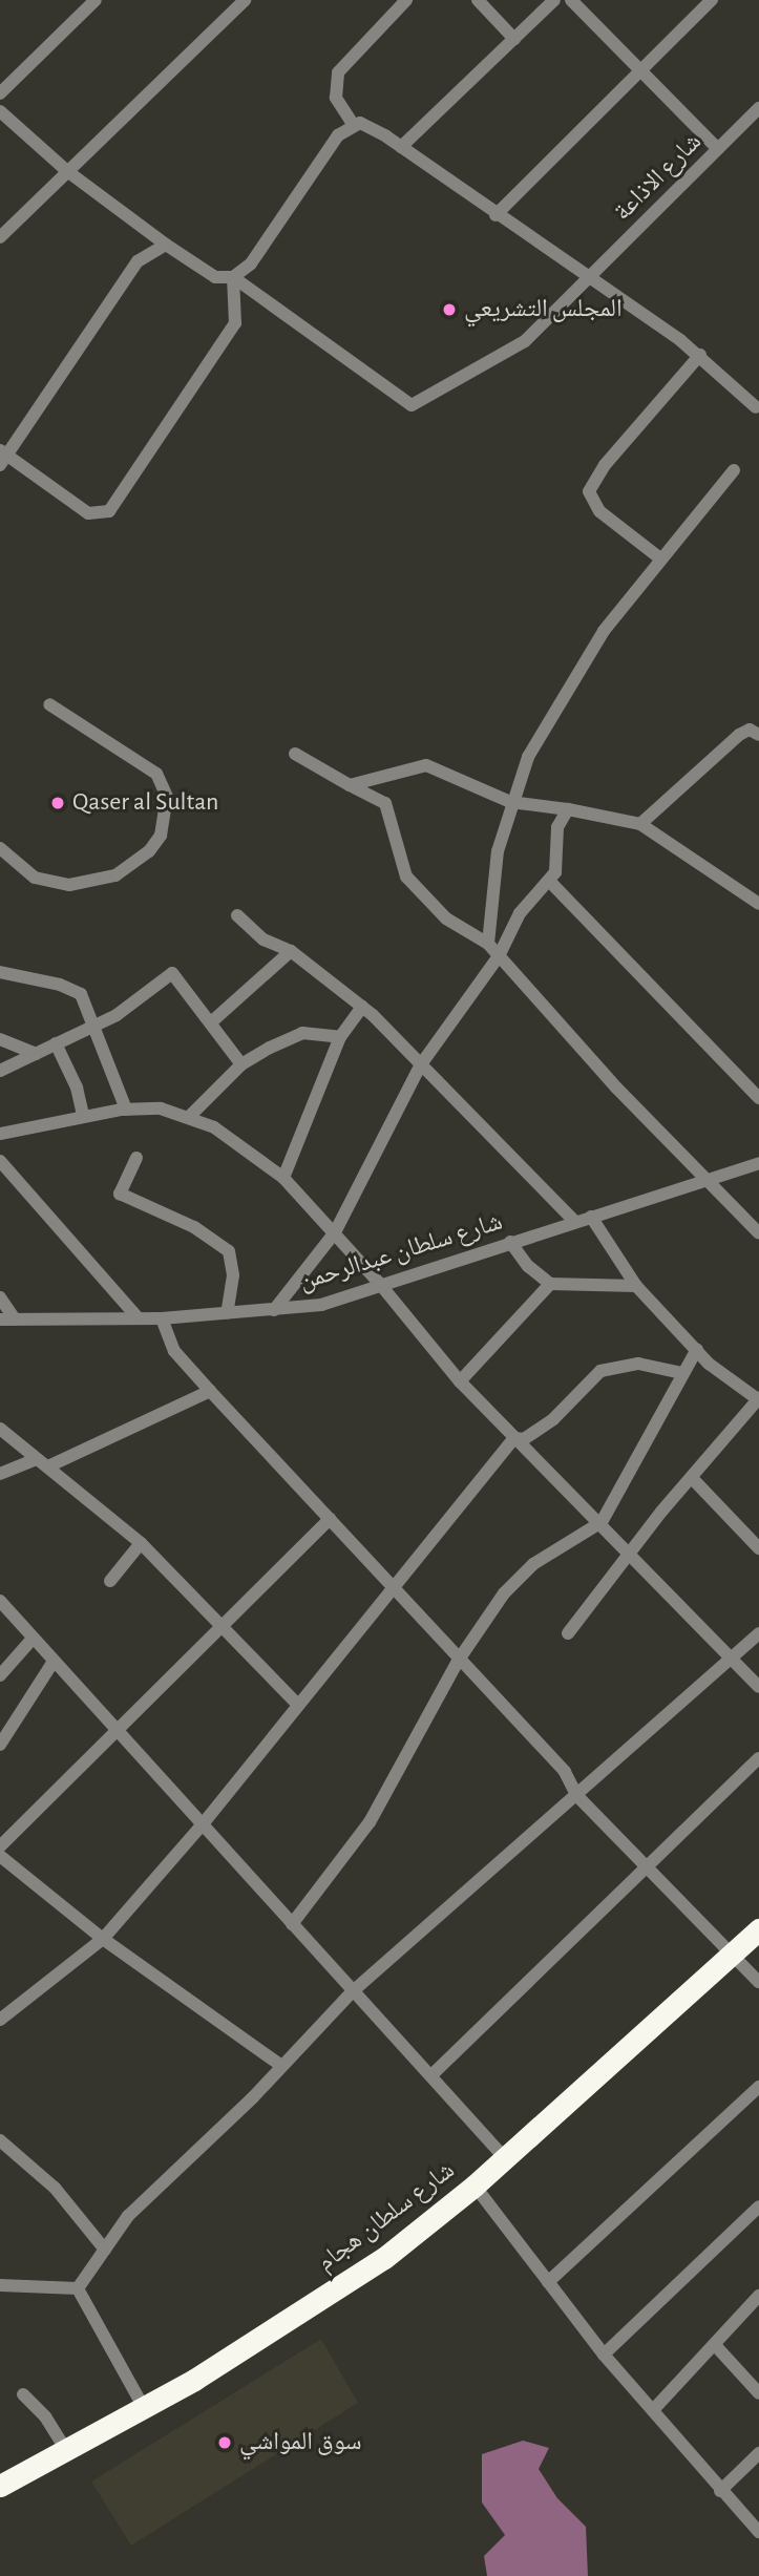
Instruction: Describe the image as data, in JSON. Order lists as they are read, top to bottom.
{
  "streets": {
    "highway": ["شارع سلطان هجام"],
    "street": ["شارع الاذاعة", "شارع سلطان عبدالرحمن"]
  },
  "places": ["المجلس التشريعي", "Qaser al Sultan", "سوق المواشي"]
}
